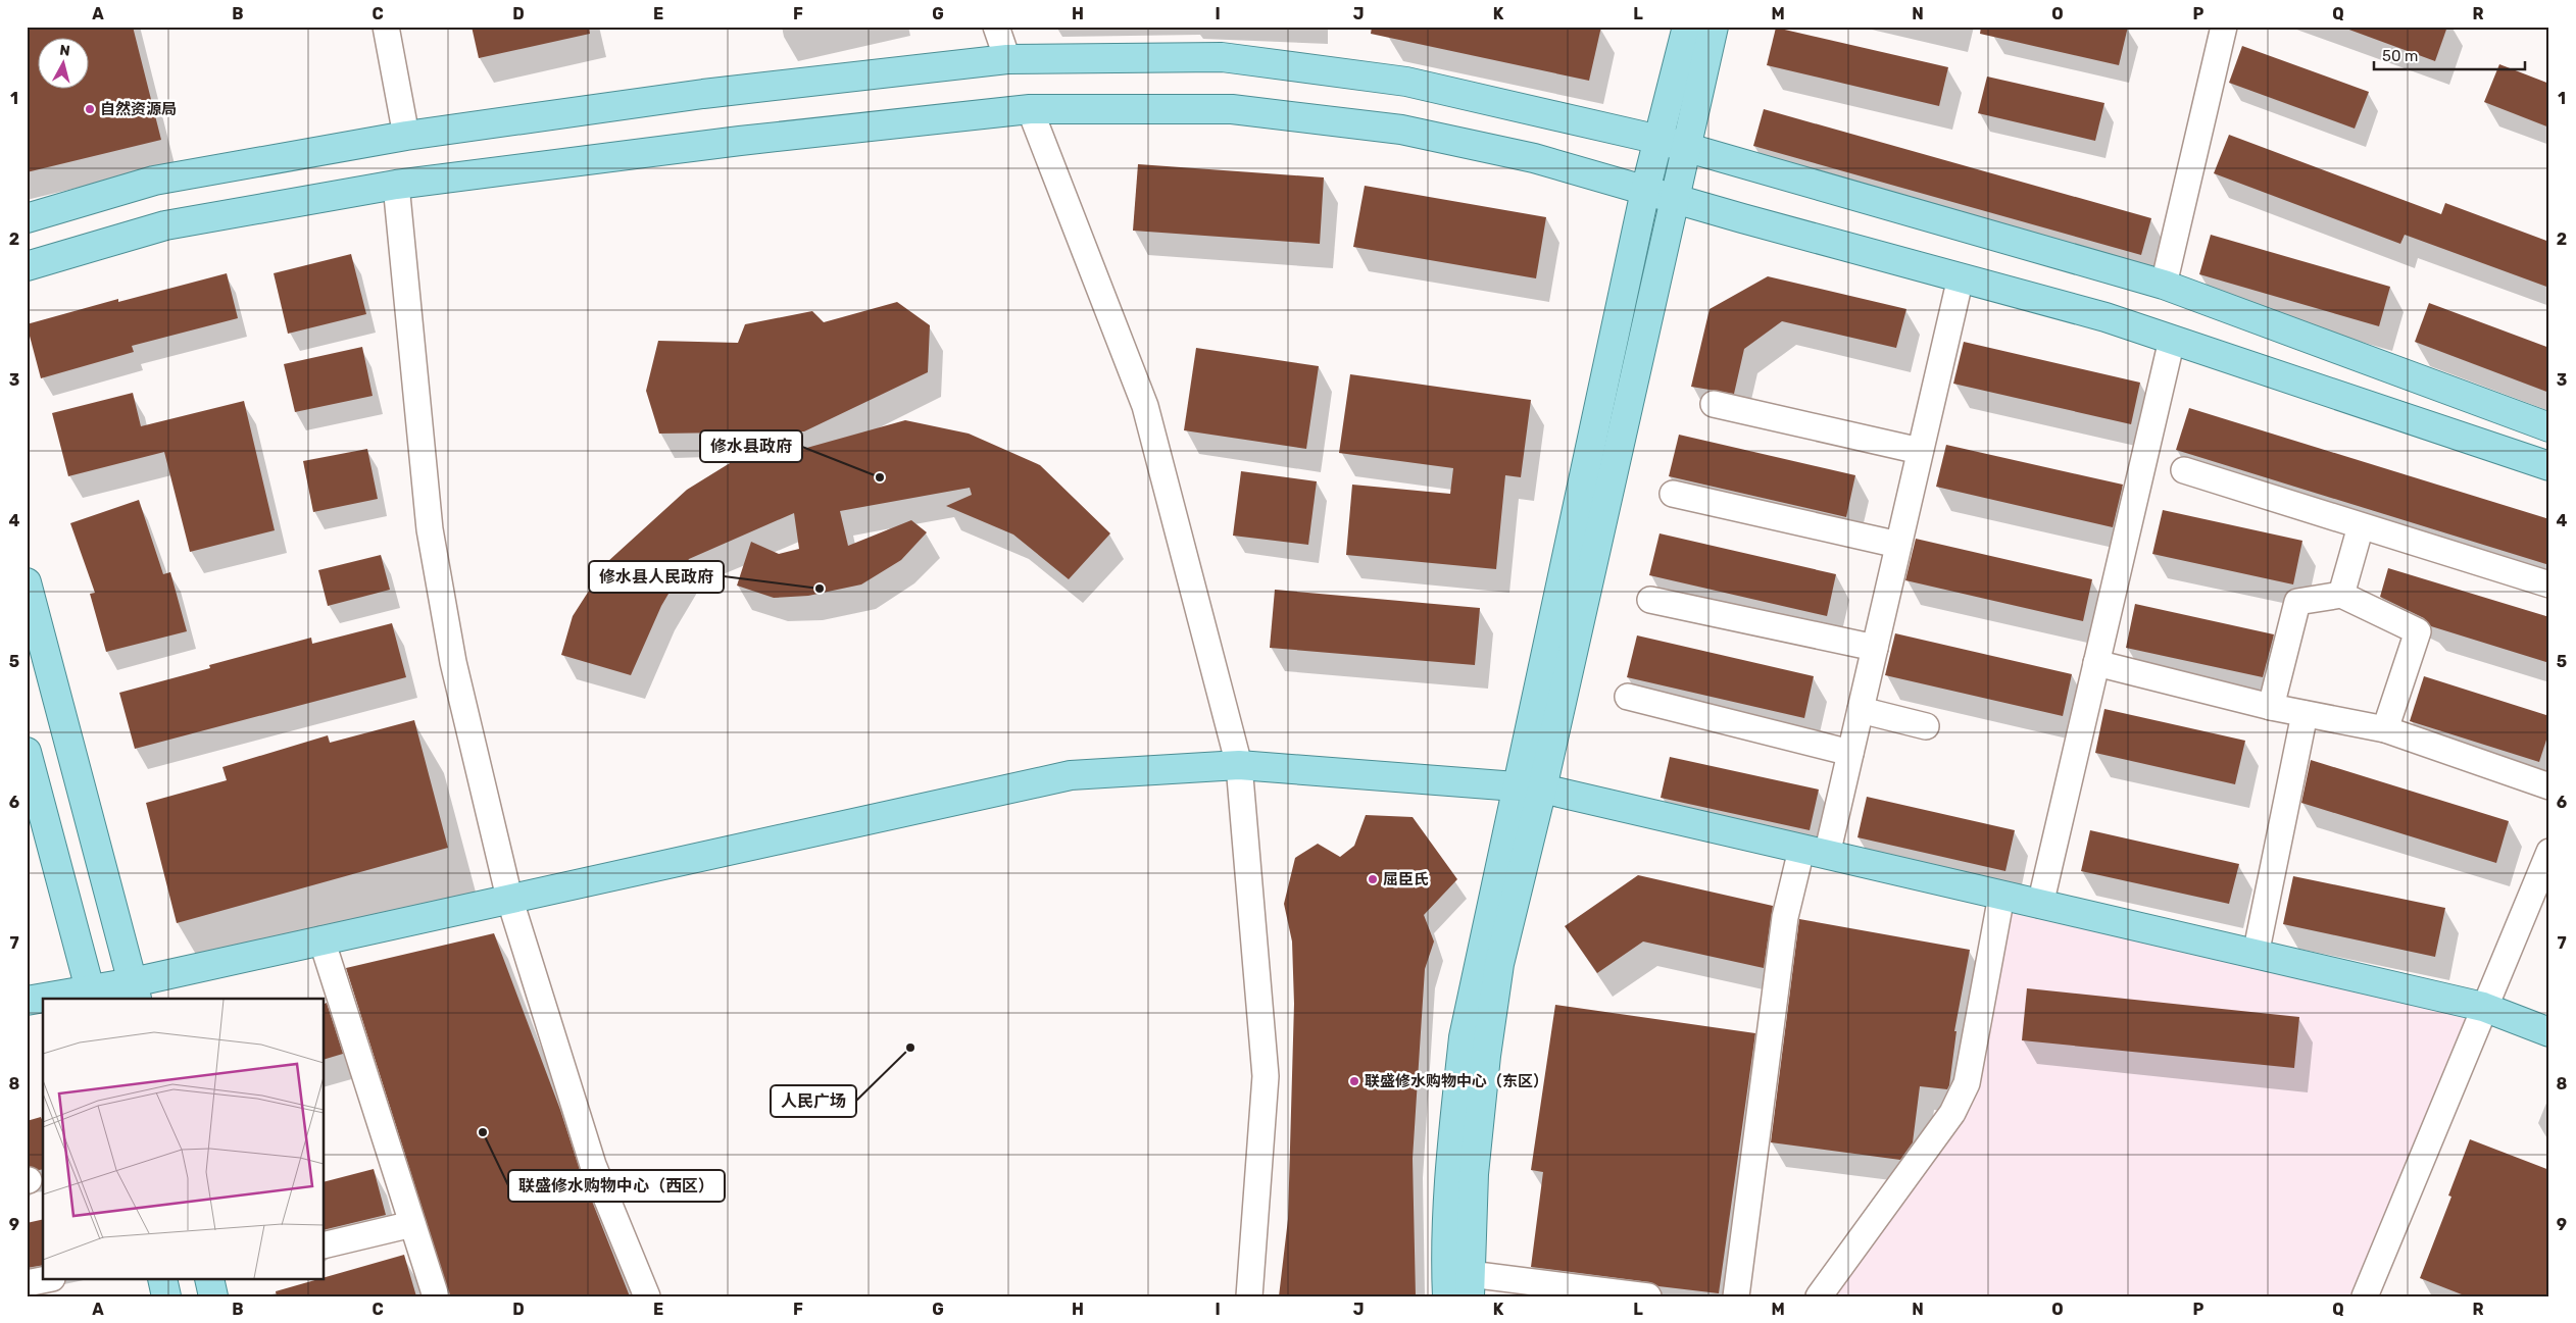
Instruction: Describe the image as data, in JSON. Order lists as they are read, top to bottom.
{
  "places": [
    "自然资源局",
    "修水县政府",
    "修水县人民政府",
    "屈臣氏",
    "人民广场",
    "联盛修水购物中心（东区）",
    "联盛修水购物中心（西区）"
  ],
  "scale_bar": "50 m",
  "north": "top",
  "grid": {
    "columns": [
      "A",
      "B",
      "C",
      "D",
      "E",
      "F",
      "G",
      "H",
      "I",
      "J",
      "K",
      "L",
      "M",
      "N",
      "O",
      "P",
      "Q",
      "R"
    ],
    "rows": [
      "1",
      "2",
      "3",
      "4",
      "5",
      "6",
      "7",
      "8",
      "9"
    ]
  }
}
